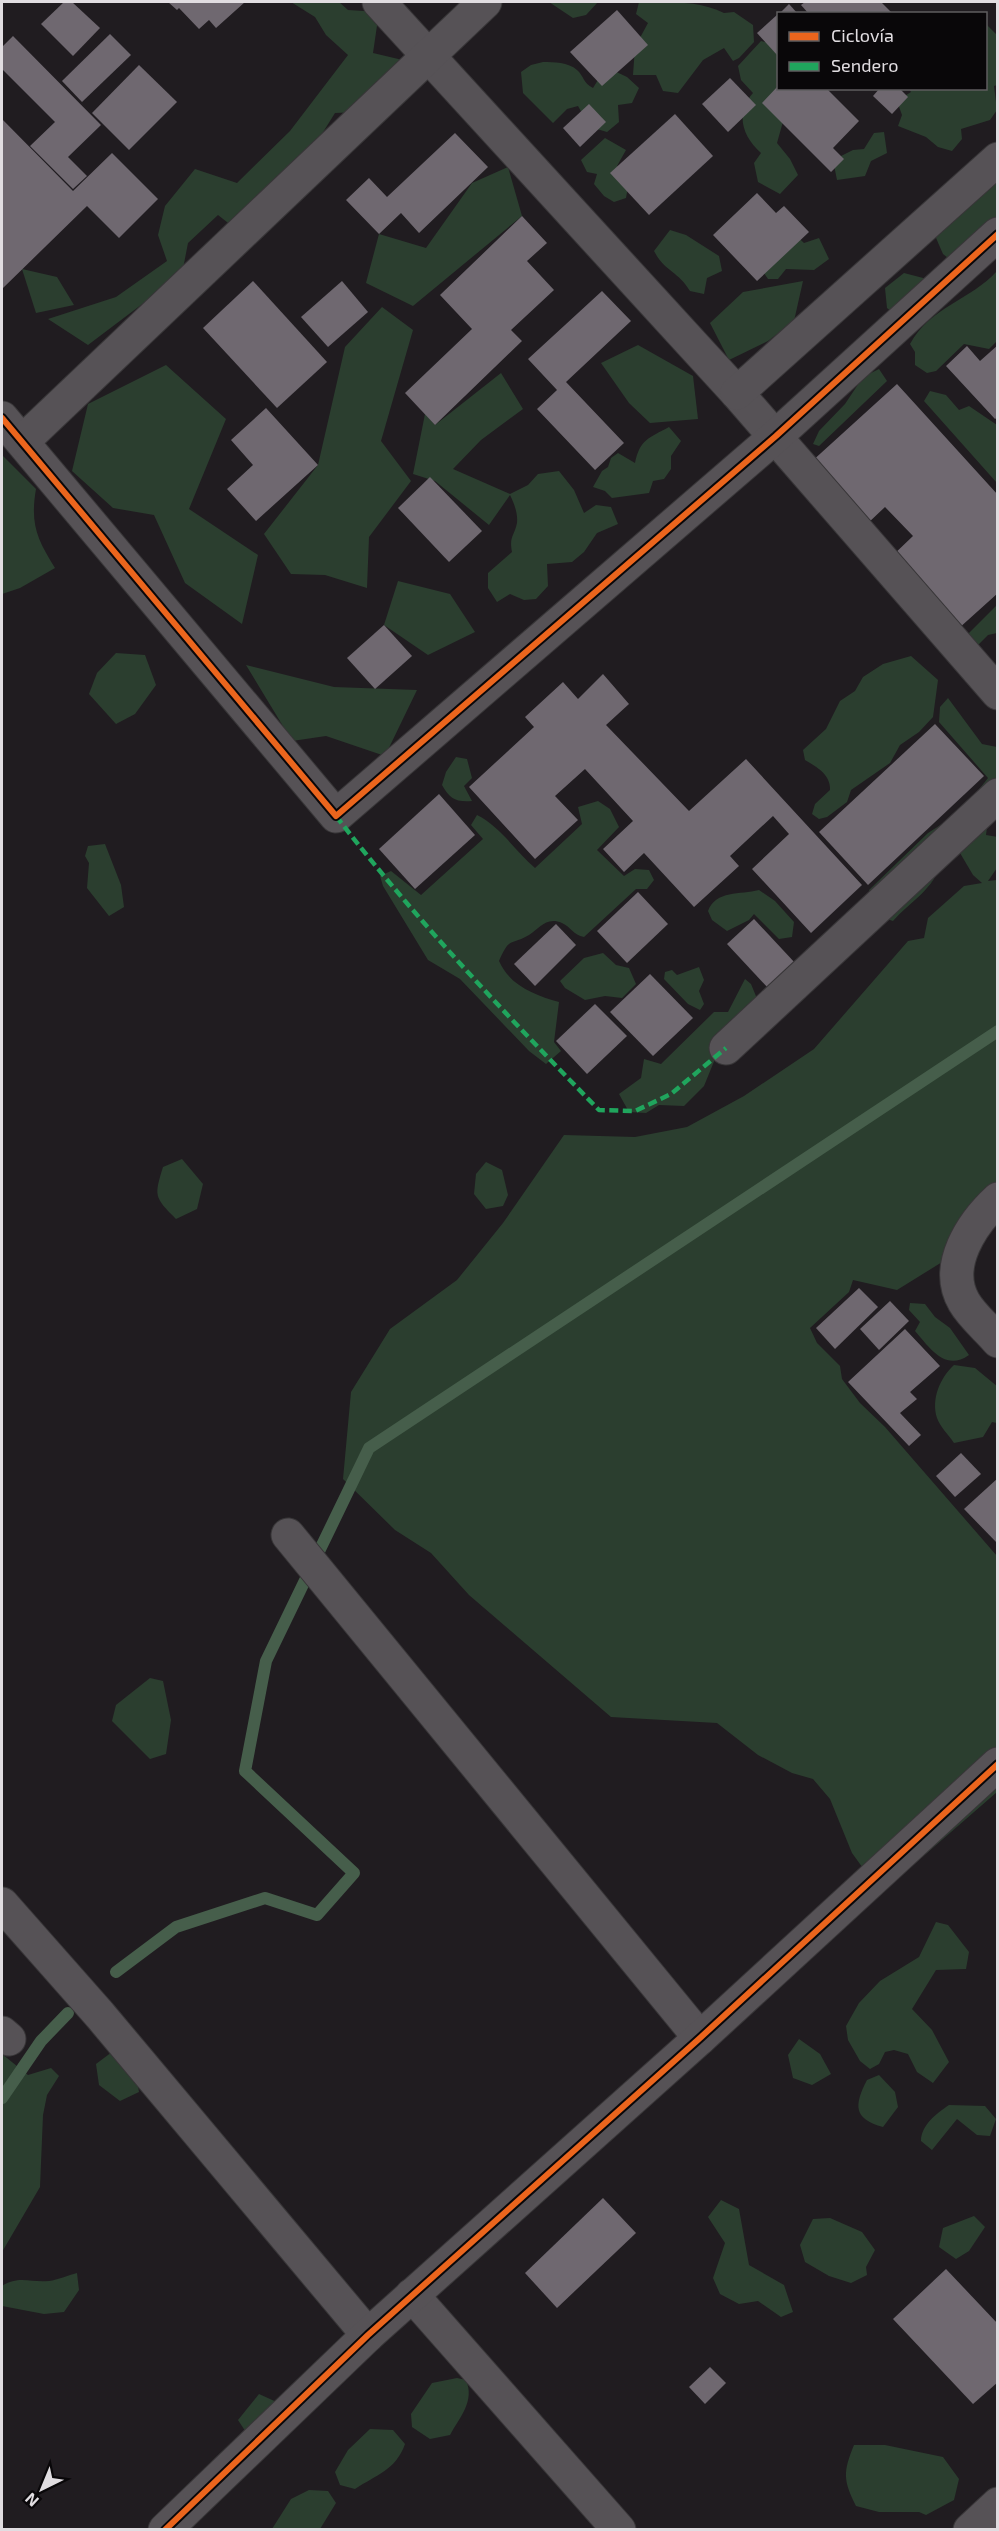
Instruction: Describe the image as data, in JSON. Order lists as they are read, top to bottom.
{
  "legend": ["Ciclovía", "Sendero"],
  "north": "bottom left"
}
